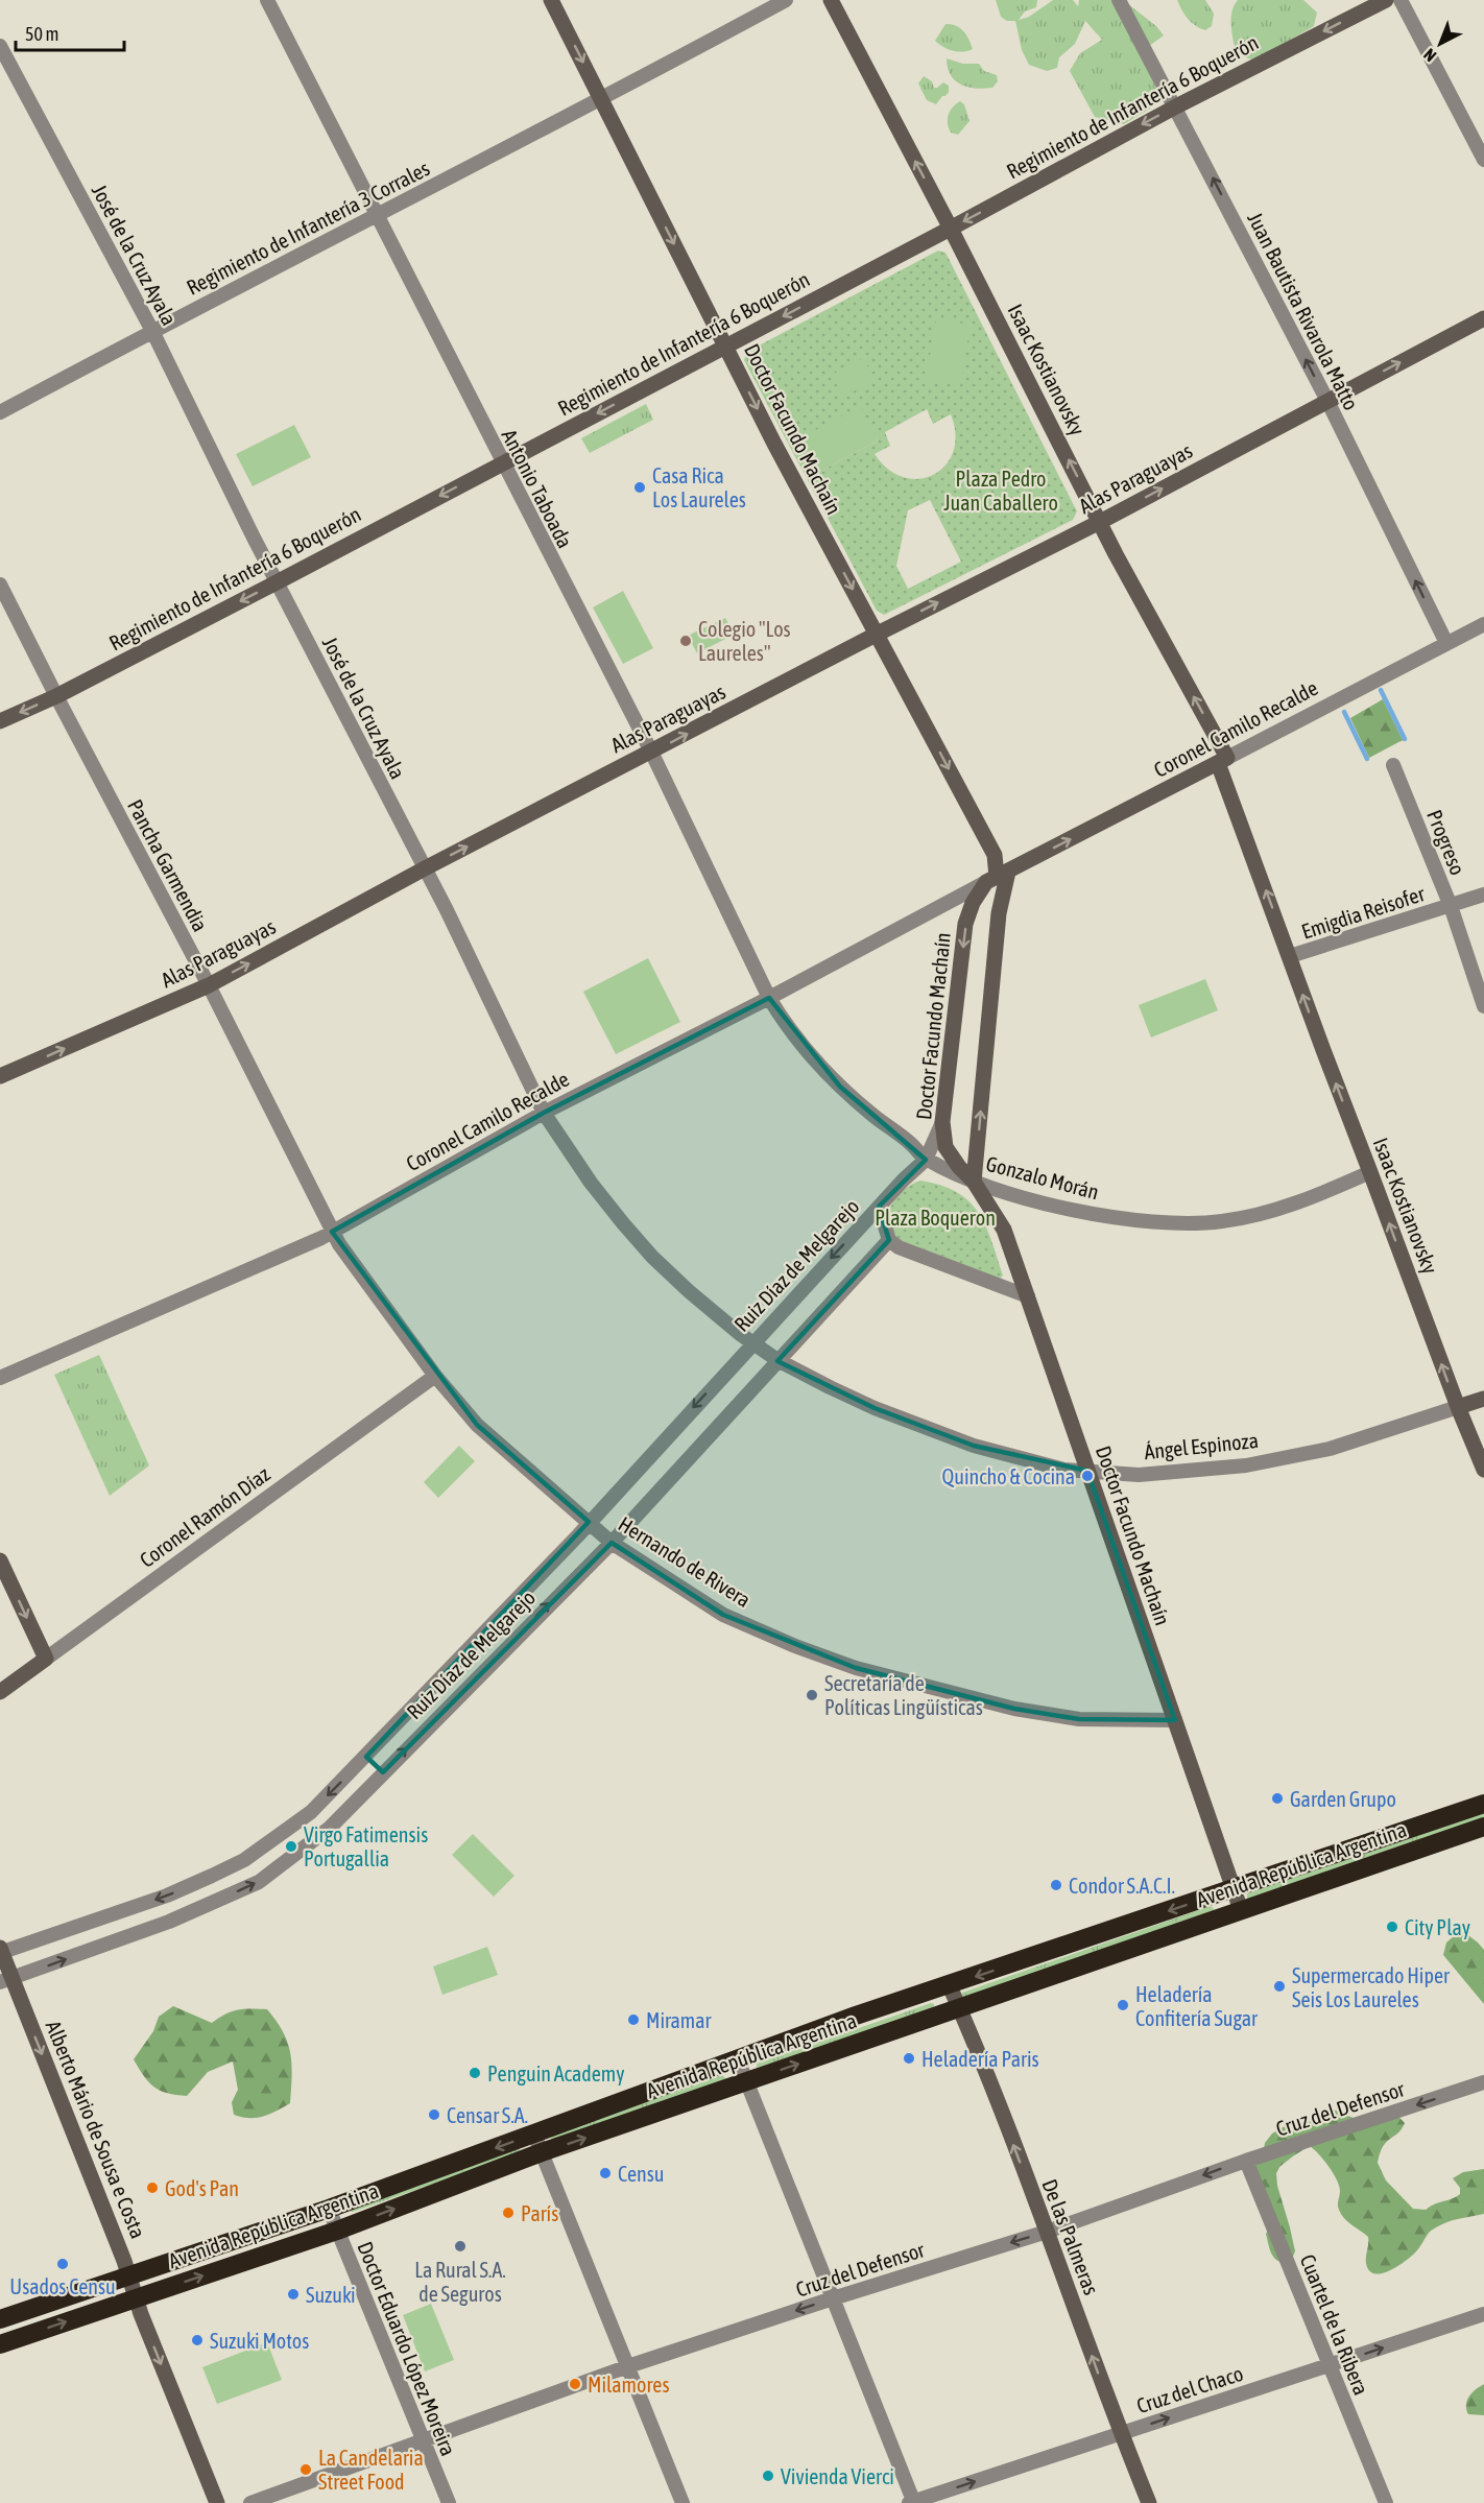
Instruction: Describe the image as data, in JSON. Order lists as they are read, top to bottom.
{
  "streets": {
    "highway": ["Avenida República Argentina"],
    "street": [
      "Regimiento de Infantería 6 Boquerón",
      "Regimiento de Infantería 3 Corrales",
      "José de la Cruz Ayala",
      "Juan Bautista Rivarola Matto",
      "Isaac Kostianovsky",
      "Doctor Facundo Machaín",
      "Alas Paraguayas",
      "Antonio Taboada",
      "Coronel Camilo Recalde",
      "Progreso",
      "Pancha Garmendia",
      "Emigdia Reisofer",
      "Gonzalo Morán",
      "Ruiz Díaz de Melgarejo",
      "Ángel Espinoza",
      "Coronel Ramón Díaz",
      "Hernando de Rivera",
      "Cruz del Defensor",
      "Alberto Mário de Sousa e Costa",
      "De las Palmeras",
      "Cuartel de la Ribera",
      "Doctor Eduardo López Moreira",
      "Cruz del Chaco"
    ]
  },
  "crossings": [
    ["Regimiento de Infantería 6 Boquerón", "José de la Cruz Ayala"],
    ["Regimiento de Infantería 6 Boquerón", "Juan Bautista Rivarola Matto"],
    ["Regimiento de Infantería 6 Boquerón", "Isaac Kostianovsky"],
    ["Regimiento de Infantería 6 Boquerón", "Doctor Facundo Machaín"],
    ["Regimiento de Infantería 6 Boquerón", "Antonio Taboada"],
    ["Regimiento de Infantería 6 Boquerón", "Pancha Garmendia"],
    ["Regimiento de Infantería 3 Corrales", "José de la Cruz Ayala"],
    ["Regimiento de Infantería 3 Corrales", "Doctor Facundo Machaín"],
    ["Regimiento de Infantería 3 Corrales", "Antonio Taboada"],
    ["José de la Cruz Ayala", "Alas Paraguayas"],
    ["José de la Cruz Ayala", "Coronel Camilo Recalde"],
    ["José de la Cruz Ayala", "Ruiz Díaz de Melgarejo"],
    ["José de la Cruz Ayala", "Ángel Espinoza"],
    ["Juan Bautista Rivarola Matto", "Alas Paraguayas"],
    ["Juan Bautista Rivarola Matto", "Coronel Camilo Recalde"],
    ["Isaac Kostianovsky", "Alas Paraguayas"],
    ["Isaac Kostianovsky", "Coronel Camilo Recalde"],
    ["Isaac Kostianovsky", "Emigdia Reisofer"],
    ["Isaac Kostianovsky", "Gonzalo Morán"],
    ["Isaac Kostianovsky", "Ángel Espinoza"],
    ["Doctor Facundo Machaín", "Alas Paraguayas"],
    ["Doctor Facundo Machaín", "Coronel Camilo Recalde"],
    ["Doctor Facundo Machaín", "Gonzalo Morán"],
    ["Doctor Facundo Machaín", "Ruiz Díaz de Melgarejo"],
    ["Doctor Facundo Machaín", "Ángel Espinoza"],
    ["Doctor Facundo Machaín", "Hernando de Rivera"],
    ["Doctor Facundo Machaín", "Avenida República Argentina"],
    ["Alas Paraguayas", "Antonio Taboada"],
    ["Alas Paraguayas", "Pancha Garmendia"],
    ["Antonio Taboada", "Coronel Camilo Recalde"],
    ["Antonio Taboada", "Gonzalo Morán"],
    ["Coronel Camilo Recalde", "Pancha Garmendia"],
    ["Coronel Camilo Recalde", "Gonzalo Morán"],
    ["Coronel Camilo Recalde", "Hernando de Rivera"],
    ["Progreso", "Emigdia Reisofer"],
    ["Pancha Garmendia", "Hernando de Rivera"],
    ["Gonzalo Morán", "Ruiz Díaz de Melgarejo"],
    ["Ruiz Díaz de Melgarejo", "Ángel Espinoza"],
    ["Ruiz Díaz de Melgarejo", "Hernando de Rivera"],
    ["Ruiz Díaz de Melgarejo", "Alberto Mário de Sousa e Costa"],
    ["Coronel Ramón Díaz", "Hernando de Rivera"],
    ["Avenida República Argentina", "Alberto Mário de Sousa e Costa"],
    ["Avenida República Argentina", "De las Palmeras"],
    ["Avenida República Argentina", "Doctor Eduardo López Moreira"],
    ["Cruz del Defensor", "De las Palmeras"],
    ["Cruz del Defensor", "Cuartel de la Ribera"],
    ["Cruz del Defensor", "Doctor Eduardo López Moreira"],
    ["De las Palmeras", "Cruz del Chaco"],
    ["Cuartel de la Ribera", "Cruz del Chaco"]
  ],
  "one_way": [
    "Regimiento de Infantería 6 Boquerón",
    "Juan Bautista Rivarola Matto",
    "Isaac Kostianovsky",
    "Alas Paraguayas",
    "Cruz del Defensor",
    "Alberto Mário de Sousa e Costa",
    "De las Palmeras",
    "Cruz del Chaco"
  ],
  "parks": ["Plaza Pedro Juan Caballero", "Plaza Boqueron"],
  "places": [
    "Casa Rica Los Laureles",
    "Colegio \"Los Laureles\"",
    "Quincho & Cocina",
    "Secretaría de Políticas Lingüísticas",
    "Garden Grupo",
    "Virgo Fatimensis Portugallia",
    "Condor S.A.C.I.",
    "City Play",
    "Supermercado Hiper Seis Los Laureles",
    "Heladería Confitería Sugar",
    "Miramar",
    "Heladería Paris",
    "Penguin Academy",
    "Censar S.A.",
    "Censu",
    "God's Pan",
    "París",
    "La Rural S.A. de Seguros",
    "Usados Censu",
    "Suzuki",
    "Suzuki Motos",
    "Milamores",
    "La Candelaria Street Food",
    "Vivienda Vierci"
  ],
  "scale_bar": "50 m",
  "north": "bottom left"
}
